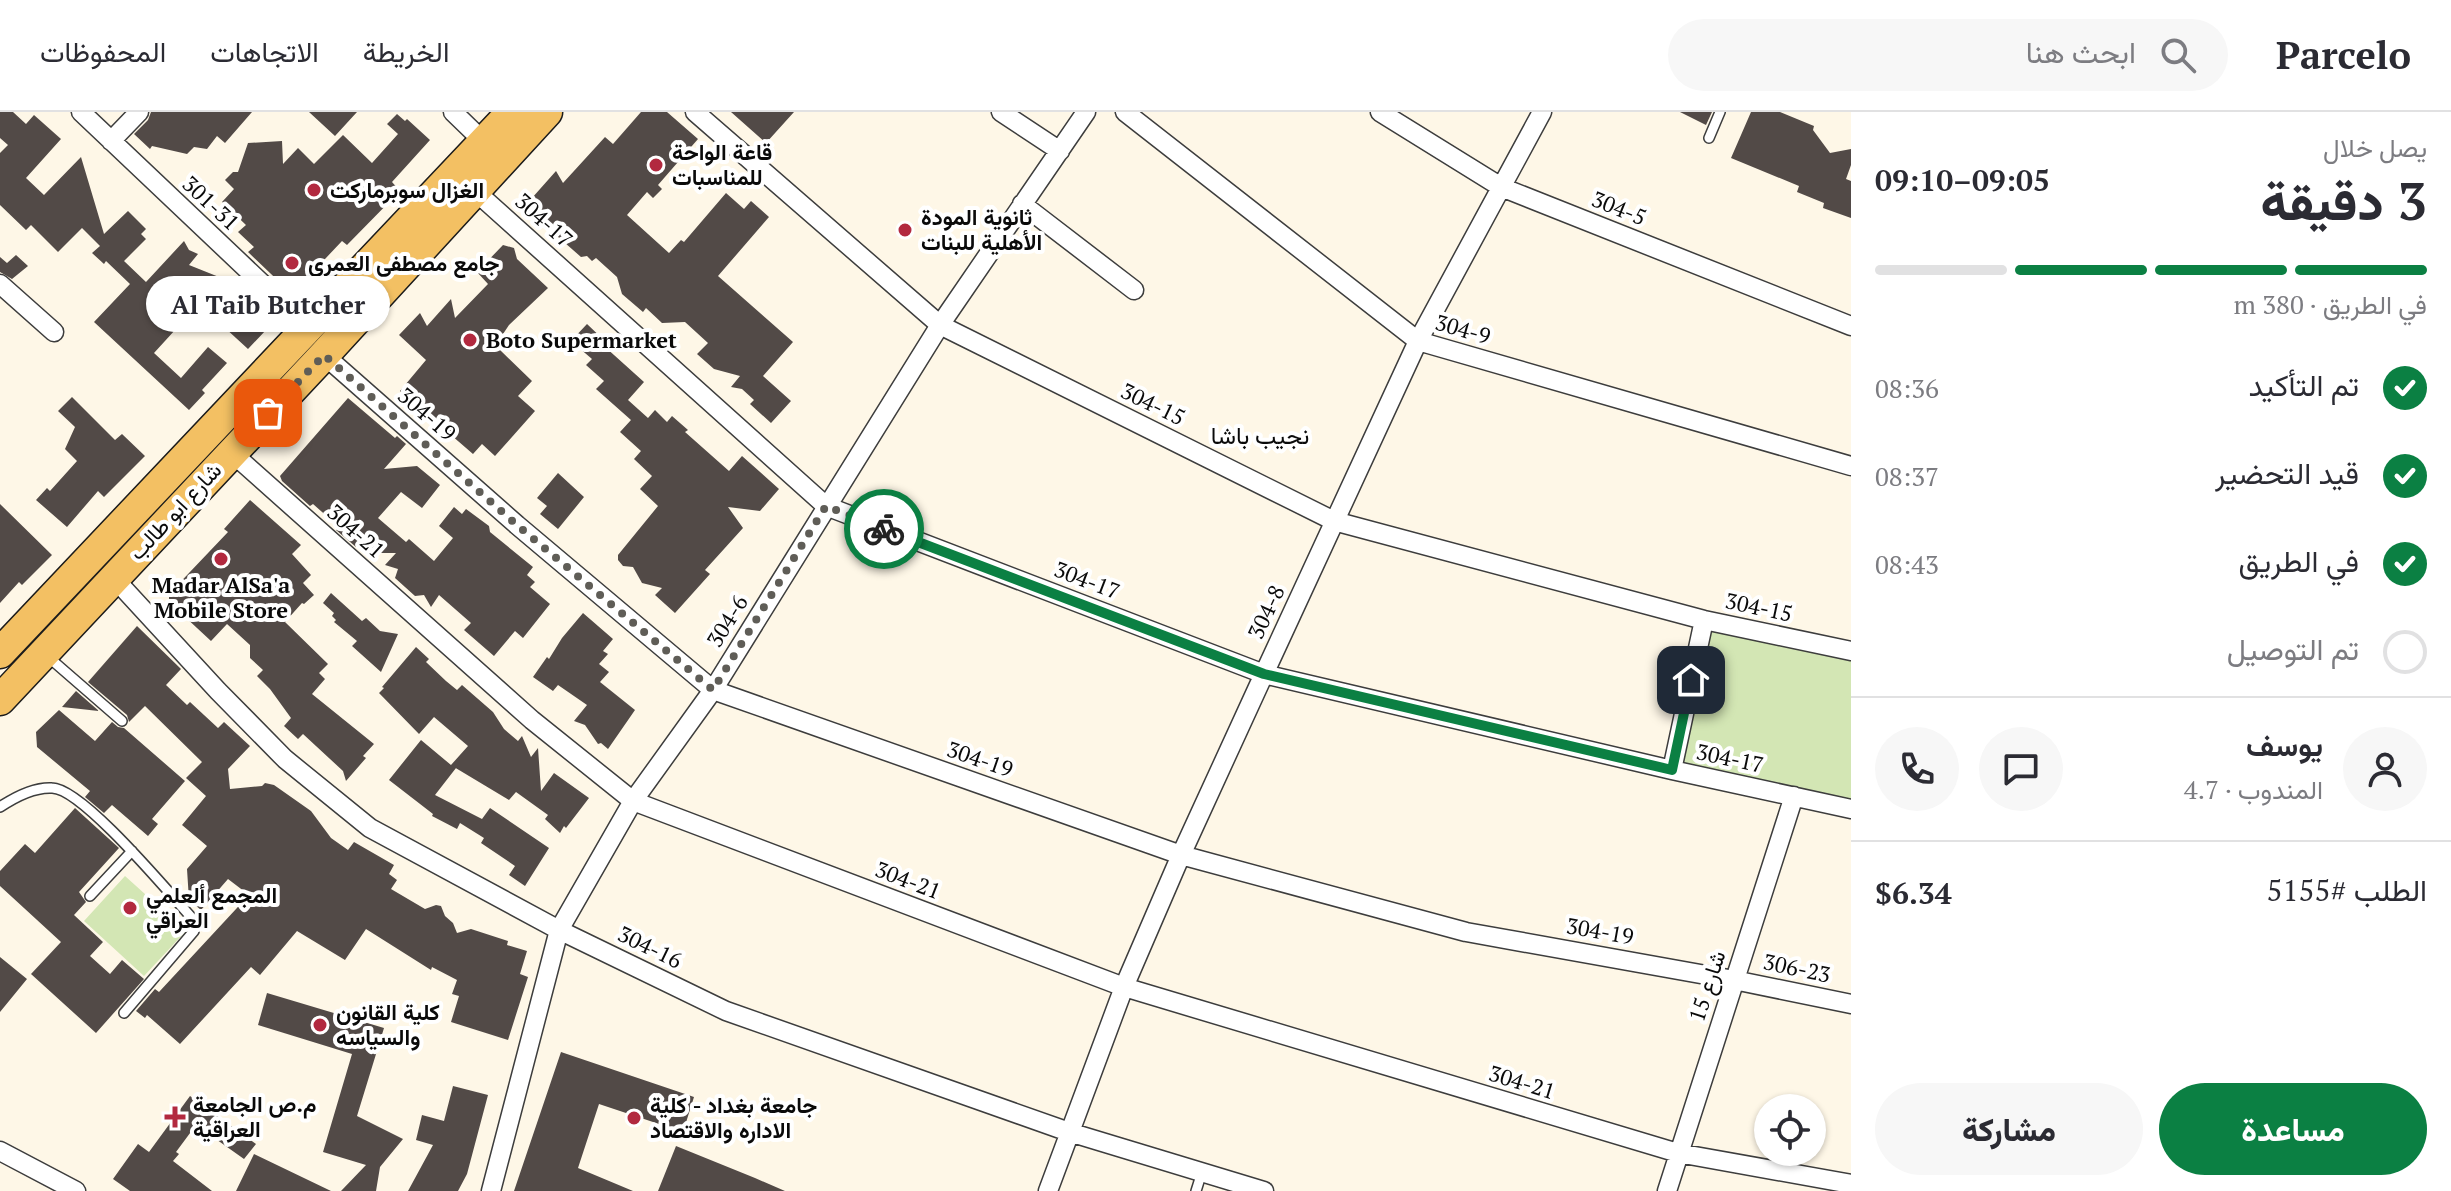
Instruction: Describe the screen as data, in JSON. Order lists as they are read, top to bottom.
{
  "streets": {
    "main road": ["شارع ابو طالب"],
    "street": [
      "301-31",
      "304-5",
      "304-17",
      "304-9",
      "304-15",
      "304-19",
      "304-21",
      "304-8",
      "304-6",
      "304-16",
      "306-23",
      "شارع 15"
    ]
  },
  "crossings": [
    ["301-31", "شارع ابو طالب"],
    ["304-5", "304-8"],
    ["304-17", "شارع ابو طالب"],
    ["304-17", "304-8"],
    ["304-17", "304-6"],
    ["304-17", "شارع 15"],
    ["304-9", "304-8"],
    ["304-15", "304-8"],
    ["304-15", "304-6"],
    ["304-19", "شارع ابو طالب"],
    ["304-19", "304-8"],
    ["304-19", "304-6"],
    ["304-19", "306-23"],
    ["304-19", "شارع 15"],
    ["شارع ابو طالب", "304-21"],
    ["شارع ابو طالب", "304-16"],
    ["304-21", "304-8"],
    ["304-21", "304-6"],
    ["304-21", "شارع 15"],
    ["304-8", "304-16"],
    ["304-6", "304-16"],
    ["306-23", "شارع 15"]
  ],
  "districts": ["نجيب باشا"],
  "places": {
    "other": [
      "قاعة الواحة للمناسبات",
      "الغزال سوبرماركت",
      "ثانوية المودة الأهلية للبنات",
      "جامع مصطفى العمري",
      "Boto Supermarket",
      "Al Taib Butcher",
      "Madar AlSa'a Mobile Store",
      "المجمع ألعلمي العراقي",
      "كلية القانون والسياسه",
      "جامعة بغداد - كلية الاداره والاقتصاد"
    ],
    "health": ["م.ص الجامعة العراقية"]
  },
  "page": {
    "header": "Parcelo",
    "search": "ابحث هنا",
    "nav": ["الخريطة", "الاتجاهات", "المحفوظات"],
    "heading": ["3 دقيقة", "يصل خلال", "09:05–09:10"],
    "panel": [
      "يوسف",
      "المندوب · 4.7",
      "الطلب #5155",
      "$6.34"
    ],
    "bar": "في الطريق · 380 m",
    "bubble": "Al Taib Butcher",
    "list": [
      ["تم التأكيد", "08:36"],
      ["قيد التحضير", "08:37"],
      ["في الطريق", "08:43"],
      "تم التوصيل"
    ],
    "buttons": ["مساعدة", "مشاركة"]
  }
}
